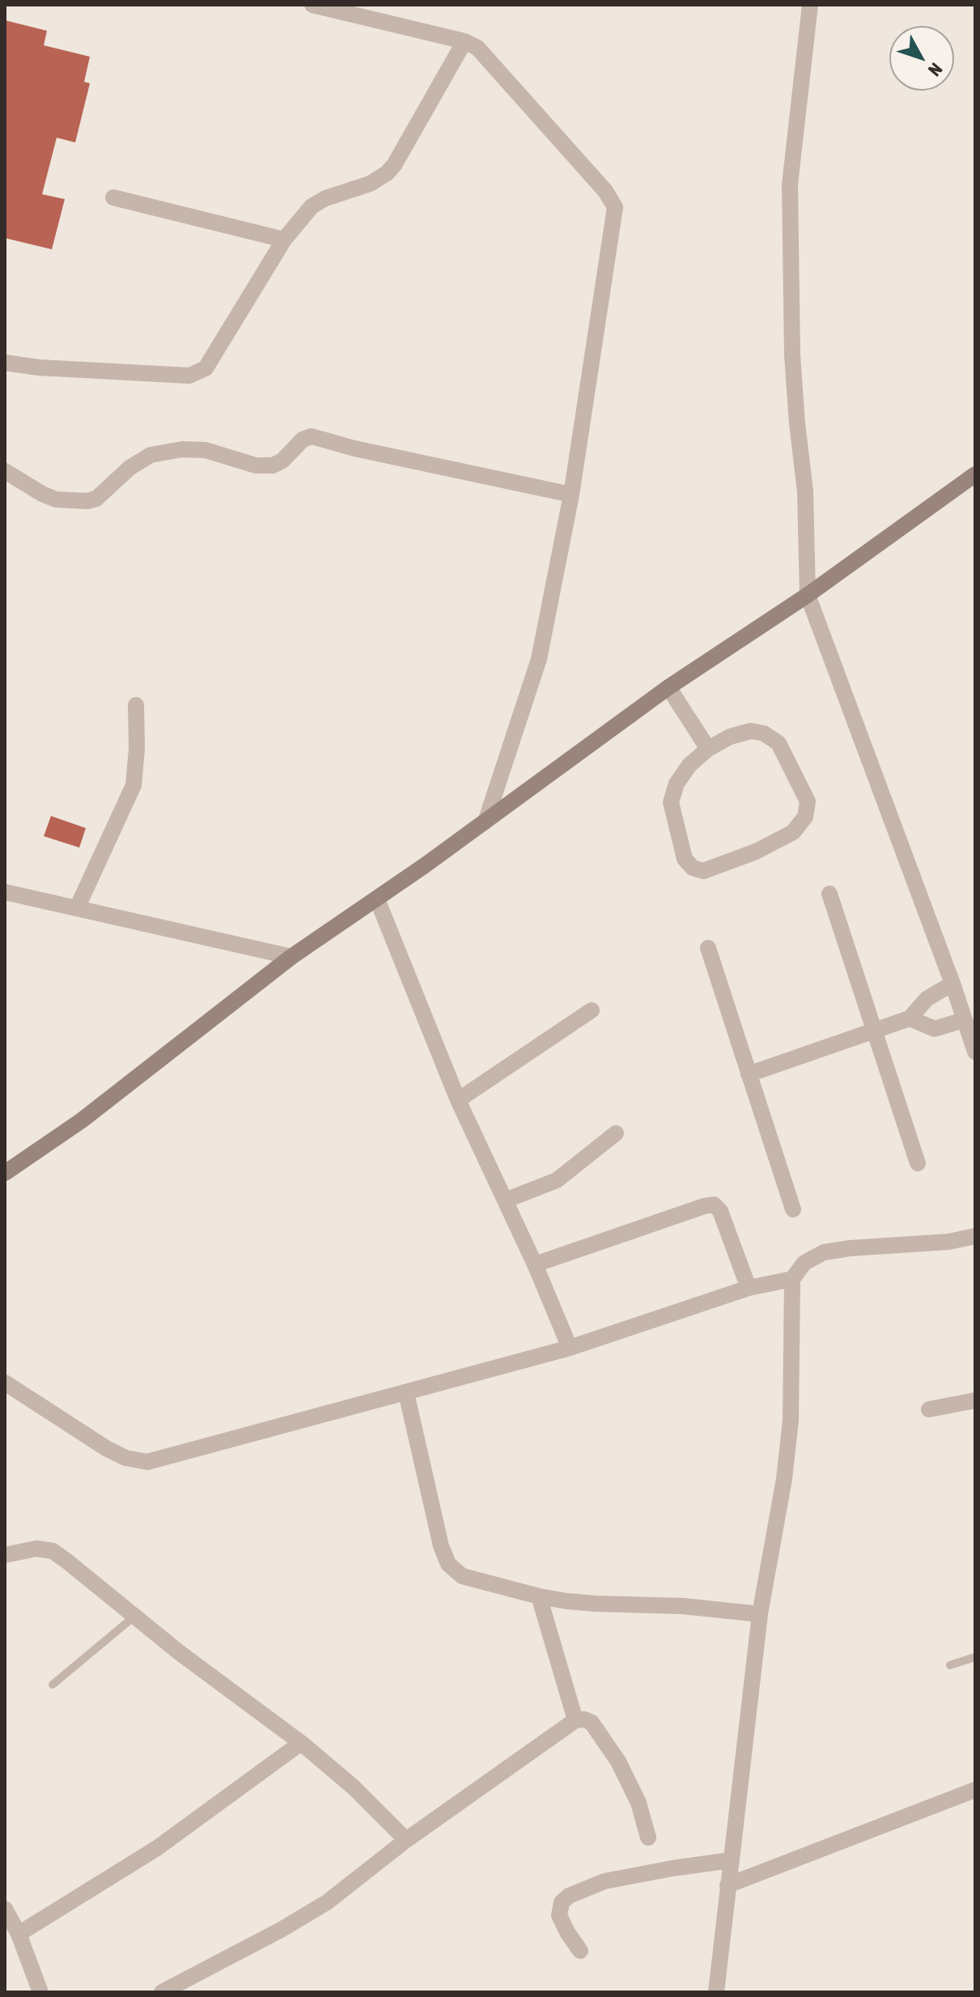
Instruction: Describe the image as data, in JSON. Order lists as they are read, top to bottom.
{
  "north": "bottom right"
}
